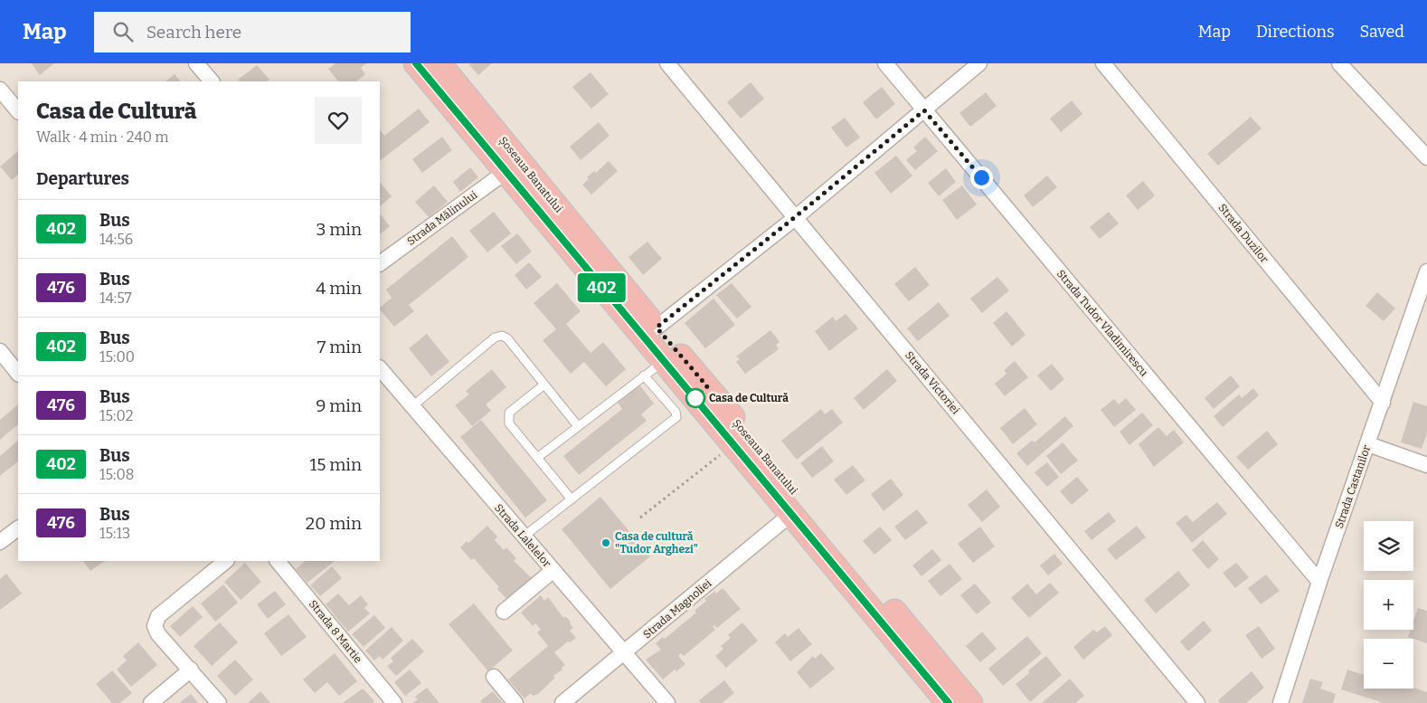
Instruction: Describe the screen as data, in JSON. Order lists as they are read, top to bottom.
{
  "streets": {
    "main road": ["Șoseaua Banatului"],
    "street": [
      "Strada Mălinului",
      "Strada Duzilor",
      "Strada Tudor Vladimirescu",
      "Strada Victoriei",
      "Strada Castanilor",
      "Strada Lalelelor",
      "Strada Magnoliei",
      "Strada 8 Martie"
    ]
  },
  "crossings": [
    ["Șoseaua Banatului", "Strada Mălinului"],
    ["Șoseaua Banatului", "Strada Magnoliei"],
    ["Strada Duzilor", "Strada Castanilor"],
    ["Strada Tudor Vladimirescu", "Strada Castanilor"],
    ["Strada Lalelelor", "Strada Magnoliei"]
  ],
  "places": ["Casa de Cultură", "Casa de cultură \"Tudor Arghezi\""],
  "lines": ["bus line 402"],
  "page": {
    "header": "Map",
    "search": "Search here",
    "nav": ["Map", "Directions", "Saved"],
    "on_map": "402",
    "heading": [
      ["Casa de Cultură", "Walk · 4 min · 240 m"],
      "Departures"
    ],
    "list": [
      {
        "mark": "402",
        "name": "Bus",
        "note": "14:56",
        "value": "3 min"
      },
      {
        "mark": "476",
        "name": "Bus",
        "note": "14:57",
        "value": "4 min"
      },
      {
        "mark": "402",
        "name": "Bus",
        "note": "15:00",
        "value": "7 min"
      },
      {
        "mark": "476",
        "name": "Bus",
        "note": "15:02",
        "value": "9 min"
      },
      {
        "mark": "402",
        "name": "Bus",
        "note": "15:08",
        "value": "15 min"
      },
      {
        "mark": "476",
        "name": "Bus",
        "note": "15:13",
        "value": "20 min"
      }
    ],
    "map_buttons": ["+", "−"]
  }
}
